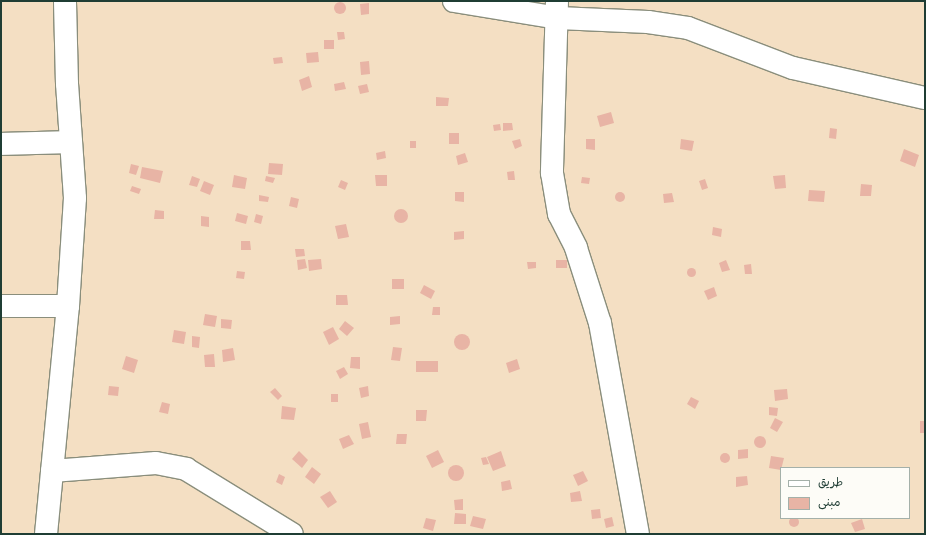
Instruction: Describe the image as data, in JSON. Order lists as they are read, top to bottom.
{
  "legend": ["طريق", "مبنى"]
}
